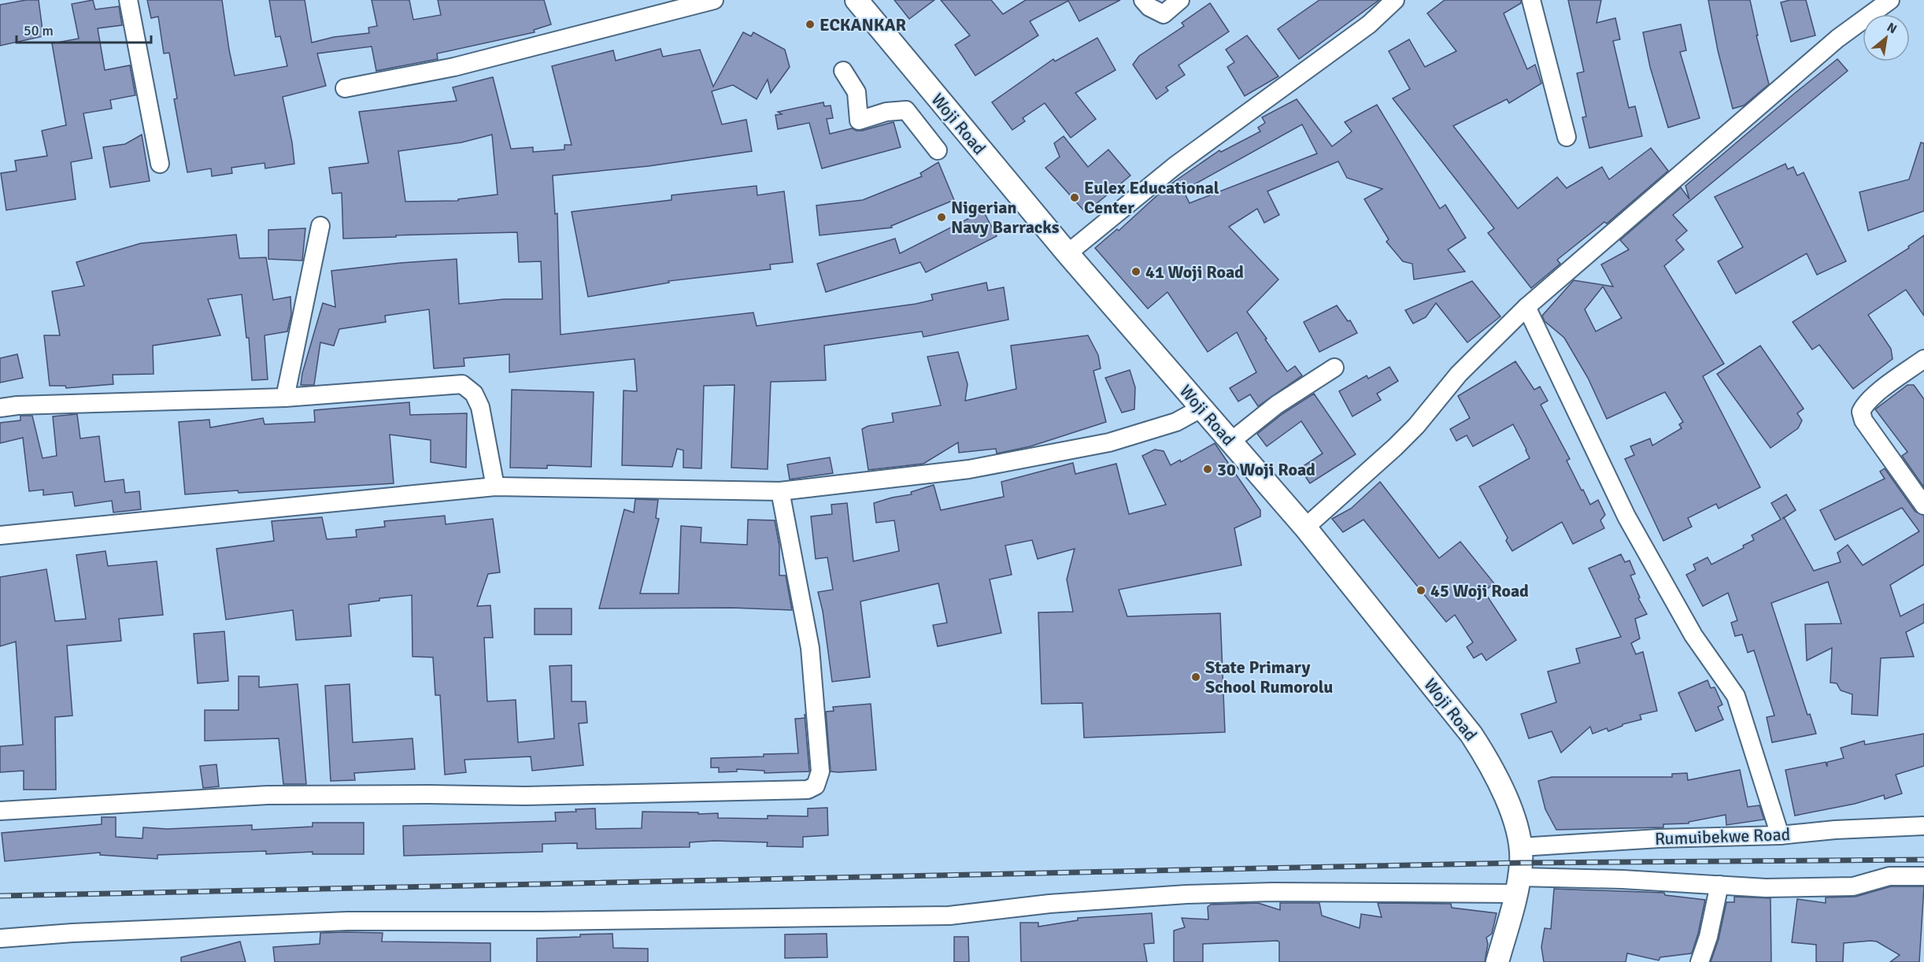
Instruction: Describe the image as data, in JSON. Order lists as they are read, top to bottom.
{
  "streets": {
    "main road": ["Woji Road"],
    "street": ["Rumuibekwe Road"]
  },
  "crossings": [
    ["Woji Road", "Rumuibekwe Road"]
  ],
  "places": [
    "ECKANKAR",
    "Eulex Educational Center",
    "Nigerian Navy Barracks",
    "41 Woji Road",
    "30 Woji Road",
    "45 Woji Road",
    "State Primary School Rumorolu"
  ],
  "scale_bar": "50 m",
  "north": "top right"
}
